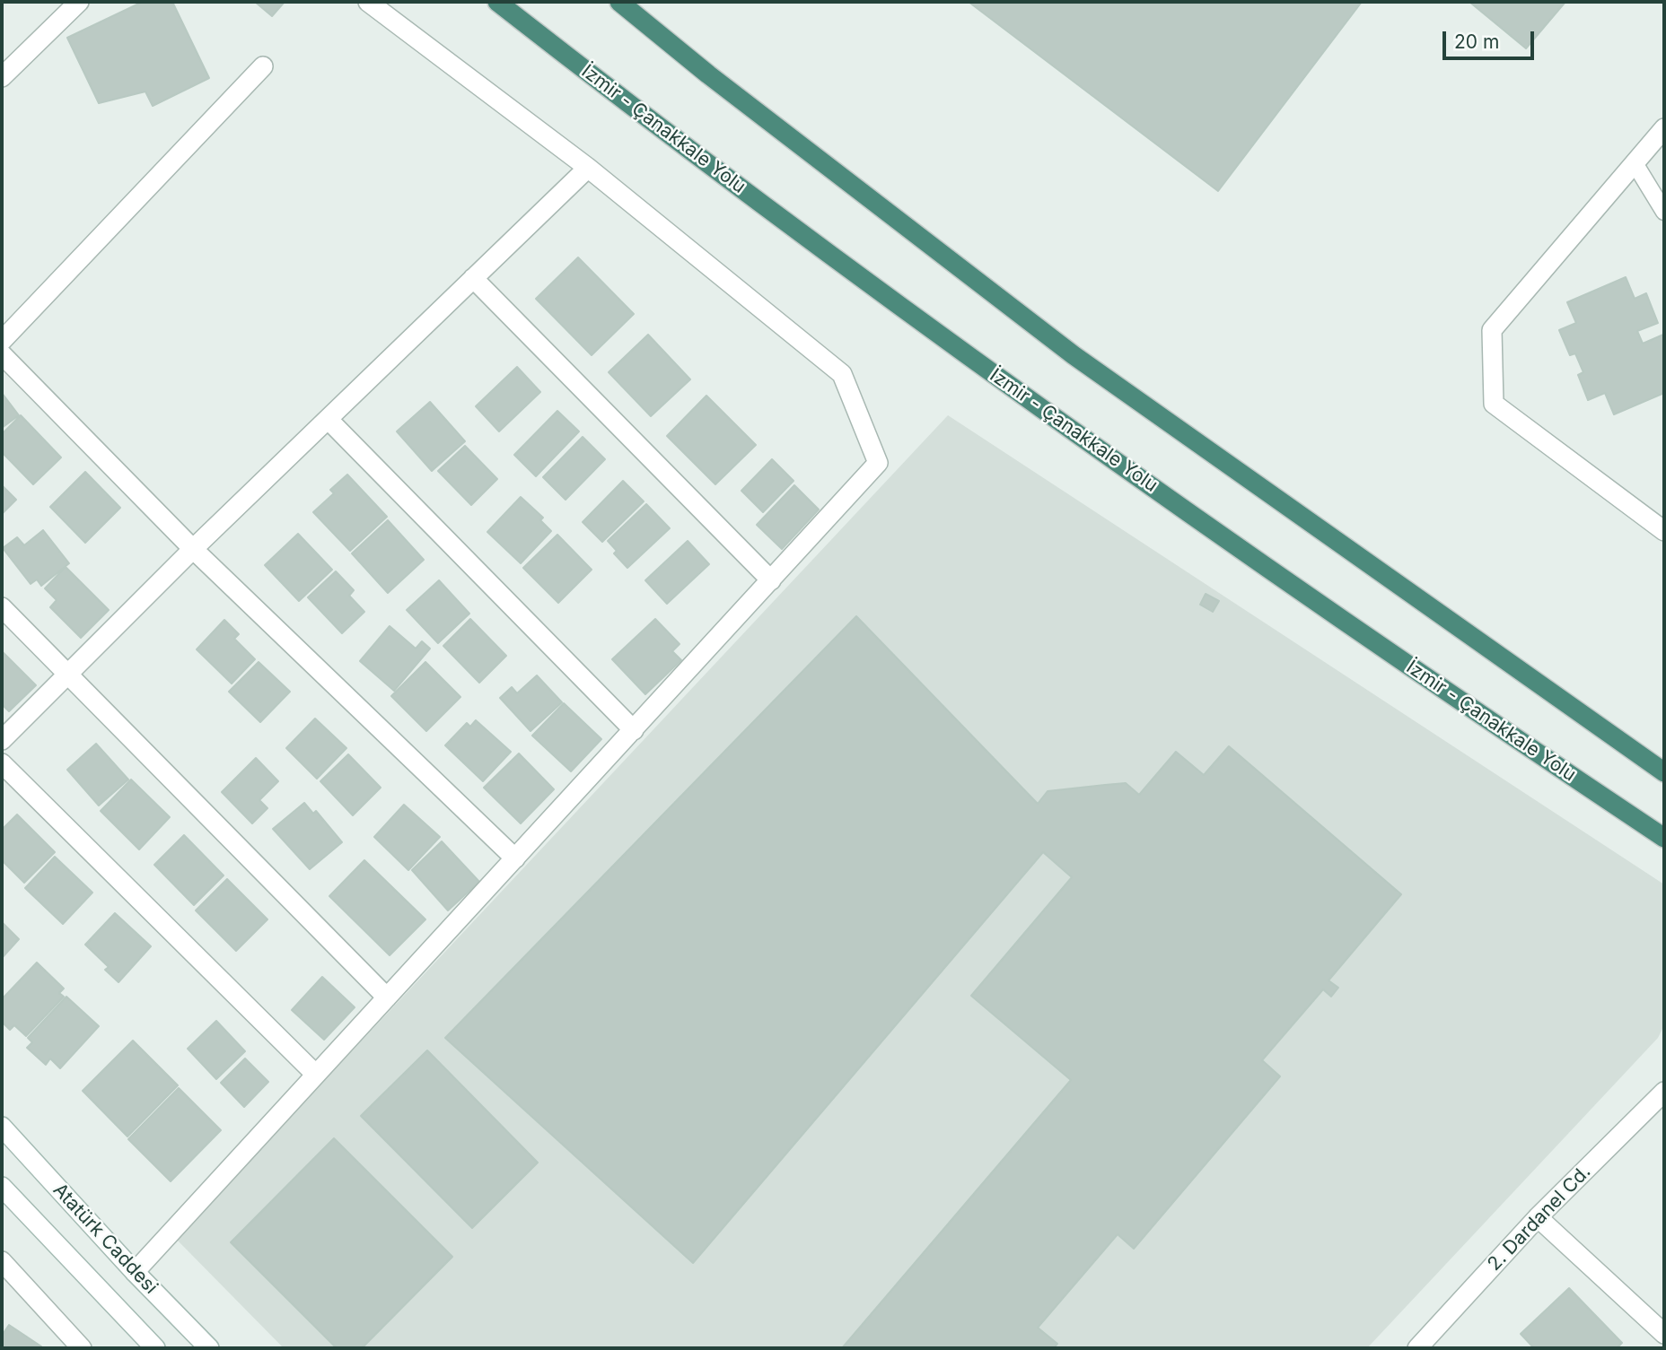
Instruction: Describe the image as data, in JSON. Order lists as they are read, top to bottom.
{
  "streets": {
    "highway": ["İzmir - Çanakkale Yolu"],
    "street": ["2. Dardanel Cd.", "Atatürk Caddesi"]
  },
  "scale_bar": "20 m"
}
